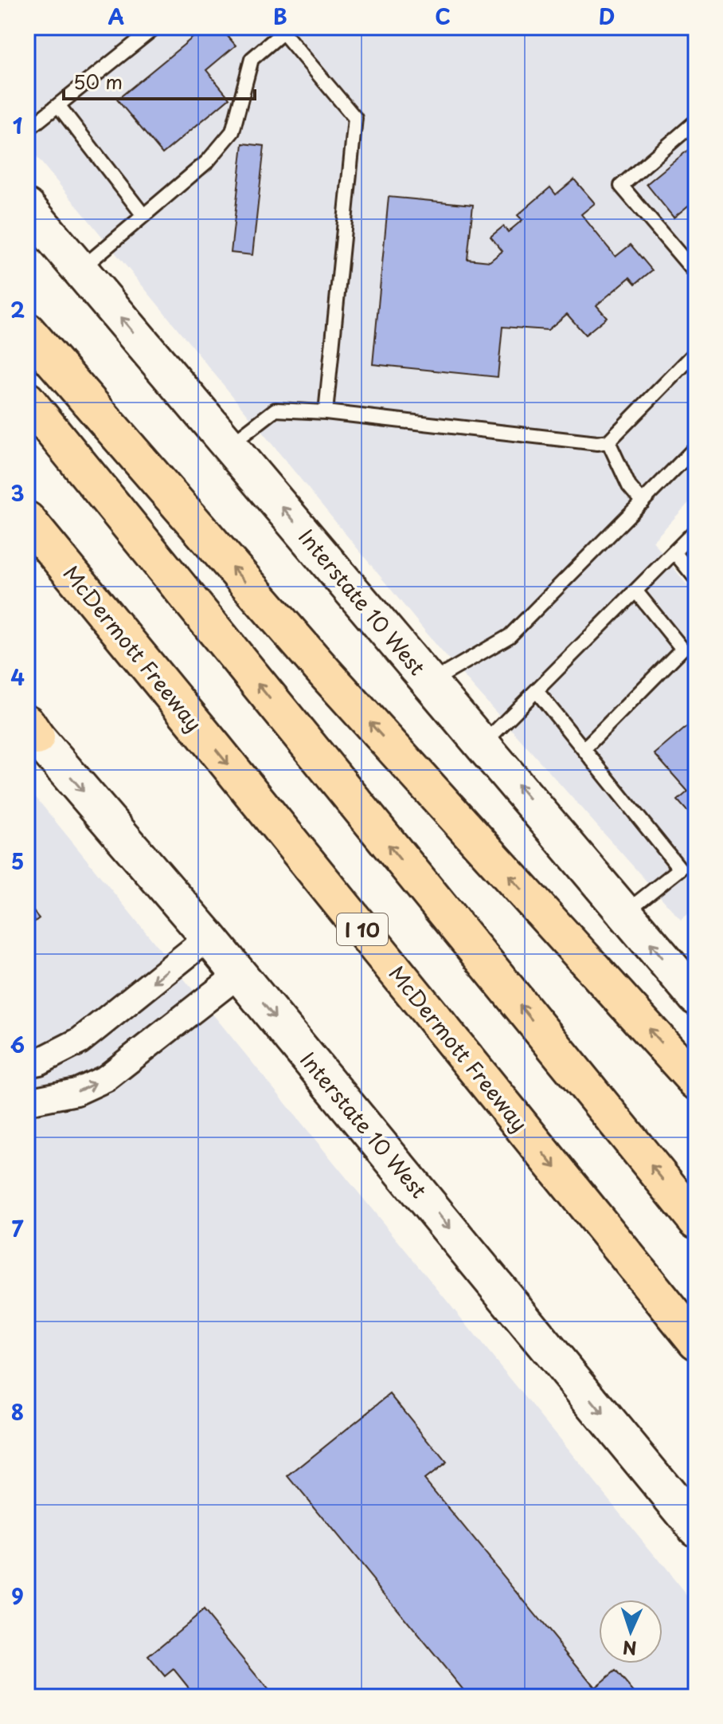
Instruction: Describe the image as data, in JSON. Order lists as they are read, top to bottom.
{
  "streets": {
    "highway": ["McDermott Freeway", "I 10"],
    "main road": ["Interstate 10 West"]
  },
  "scale_bar": "50 m",
  "north": "bottom",
  "grid": {
    "columns": [
      "A",
      "B",
      "C",
      "D"
    ],
    "rows": [
      "1",
      "2",
      "3",
      "4",
      "5",
      "6",
      "7",
      "8",
      "9"
    ]
  }
}
